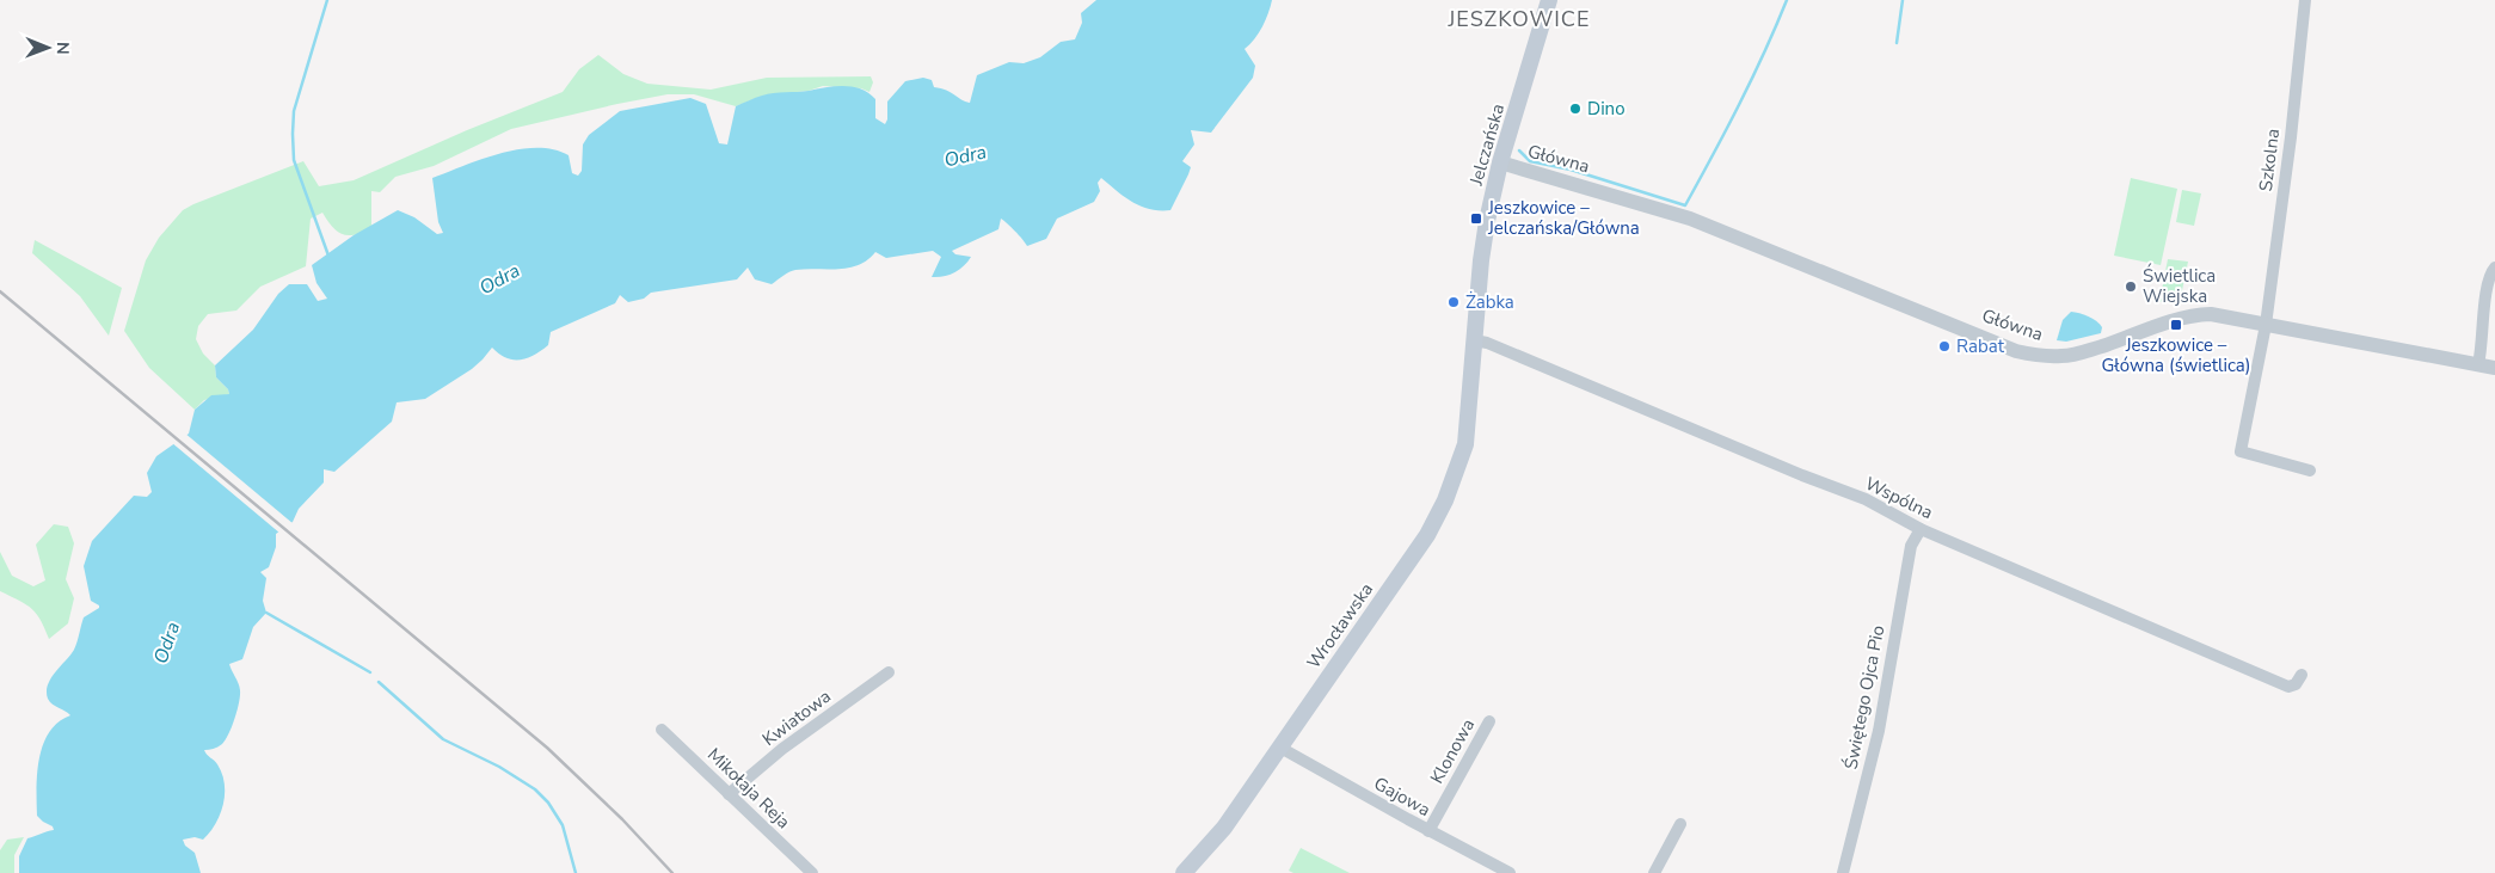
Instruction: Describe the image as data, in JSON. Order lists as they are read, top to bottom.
{
  "streets": {
    "main road": ["Jelczańska", "Wrocławska"],
    "street": [
      "Główna",
      "Szkolna",
      "Wspólna",
      "Świętego Ojca Pio",
      "Kwiatowa",
      "Klonowa",
      "Mikołaja Reja",
      "Gajowa"
    ]
  },
  "crossings": [
    ["Jelczańska", "Główna"],
    ["Jelczańska", "Wspólna"],
    ["Jelczańska", "Wrocławska"],
    ["Główna", "Szkolna"],
    ["Wspólna", "Świętego Ojca Pio"],
    ["Wrocławska", "Gajowa"],
    ["Kwiatowa", "Mikołaja Reja"],
    ["Klonowa", "Gajowa"]
  ],
  "districts": ["JESZKOWICE"],
  "water": ["Odra"],
  "places": {
    "other": [
      "Dino",
      "Świetlica Wiejska",
      "Żabka",
      "Rabat"
    ],
    "transit": ["Jeszkowice – Jelczańska/Główna", "Jeszkowice – Główna (świetlica)"]
  },
  "north": "right"
}
